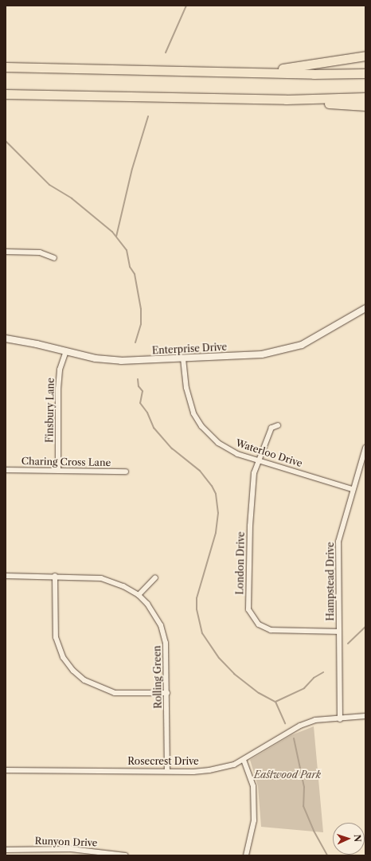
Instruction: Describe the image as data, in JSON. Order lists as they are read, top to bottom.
{
  "streets": {
    "street": [
      "Enterprise Drive",
      "Finsbury Lane",
      "Waterloo Drive",
      "Charing Cross Lane",
      "London Drive",
      "Hampstead Drive",
      "Rolling Green",
      "Rosecrest Drive",
      "Runyon Drive"
    ]
  },
  "crossings": [
    ["Enterprise Drive", "Finsbury Lane"],
    ["Enterprise Drive", "Waterloo Drive"],
    ["Finsbury Lane", "Charing Cross Lane"],
    ["Waterloo Drive", "London Drive"],
    ["Waterloo Drive", "Hampstead Drive"],
    ["London Drive", "Hampstead Drive"],
    ["Hampstead Drive", "Rosecrest Drive"],
    ["Rolling Green", "Rosecrest Drive"]
  ],
  "parks": ["Eastwood Park"],
  "north": "right"
}
